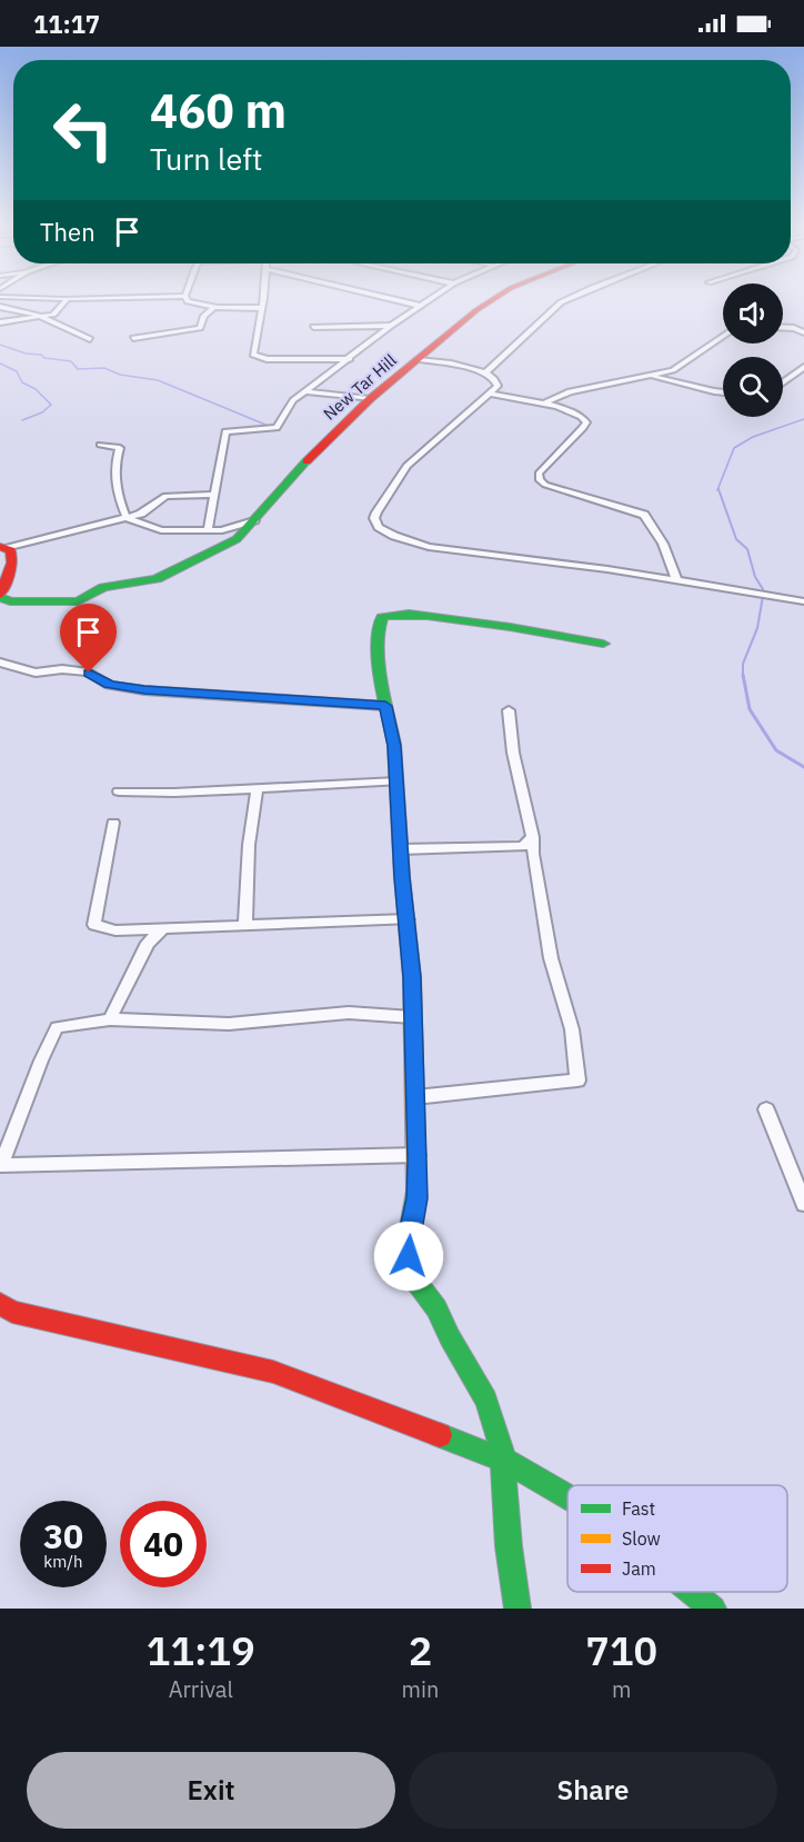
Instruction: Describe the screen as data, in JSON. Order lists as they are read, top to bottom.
{
  "streets": {
    "street": ["New Tar Hill"]
  },
  "legend": ["Fast", "Slow", "Jam"],
  "page": {
    "status": "11:17",
    "turn": ["460 m", "Turn left"],
    "then": "Then",
    "speed": "30 km/h",
    "limit": "40",
    "eta": [
      "11:19",
      "Arrival",
      "2",
      "min",
      "710",
      "m"
    ],
    "buttons": ["Exit", "Share"]
  }
}
